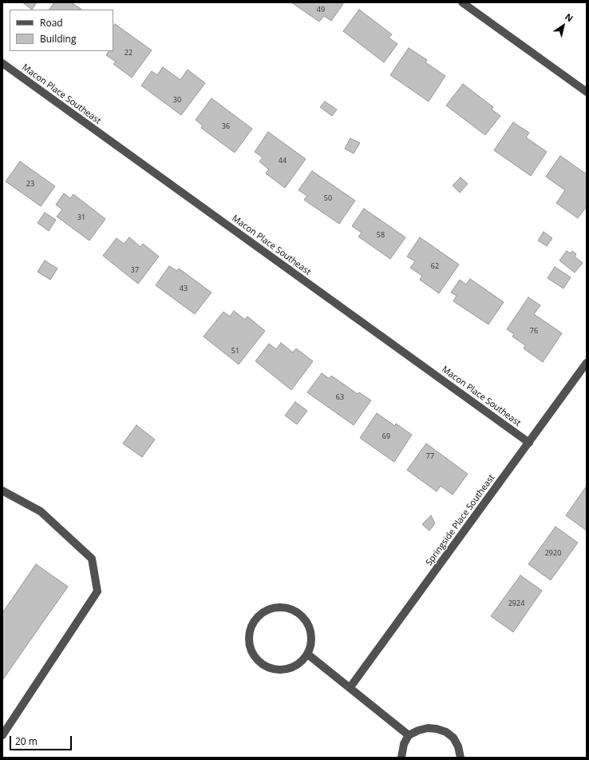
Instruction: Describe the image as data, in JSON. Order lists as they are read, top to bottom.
{
  "streets": {
    "street": ["Macon Place Southeast", "Springside Place Southeast"]
  },
  "crossings": [
    ["Macon Place Southeast", "Springside Place Southeast"]
  ],
  "house_numbers": [
    "49",
    "22",
    "30",
    "36",
    "44",
    "23",
    "50",
    "31",
    "58",
    "62",
    "37",
    "43",
    "76",
    "51",
    "63",
    "69",
    "77",
    "2920",
    "2924"
  ],
  "legend": ["Road", "Building"],
  "scale_bar": "20 m",
  "north": "top right"
}
